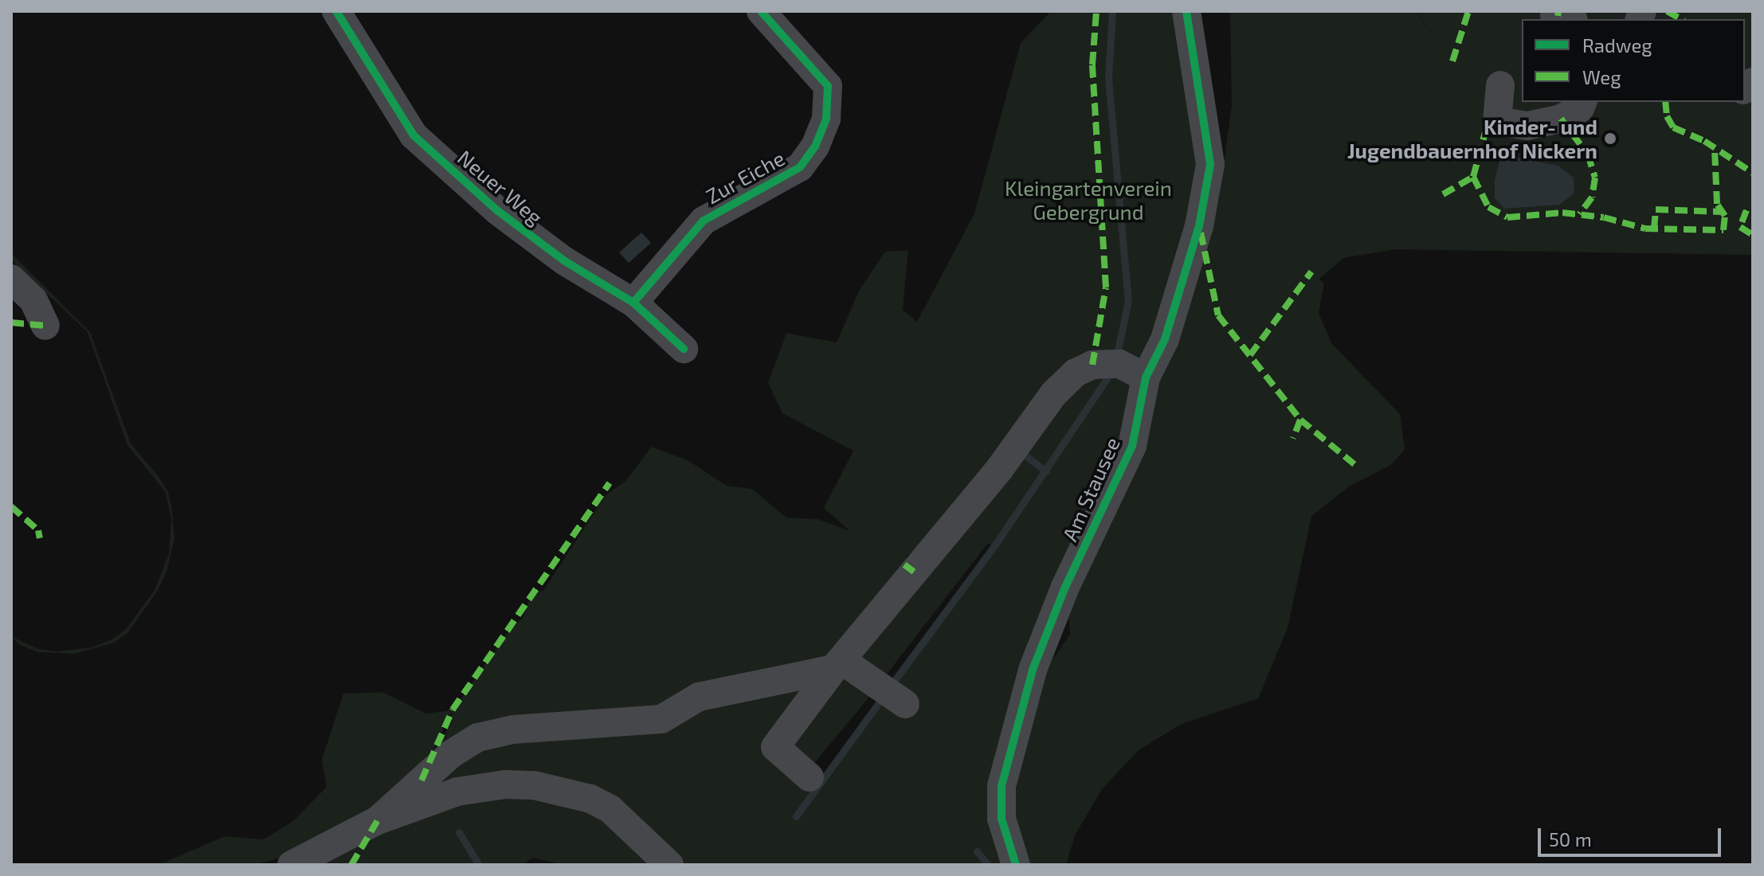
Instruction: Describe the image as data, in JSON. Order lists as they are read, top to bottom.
{
  "streets": {
    "street": ["Zur Eiche", "Neuer Weg", "Am Stausee"]
  },
  "crossings": [
    ["Zur Eiche", "Neuer Weg"]
  ],
  "parks": ["Kleingartenverein Gebergrund"],
  "places": ["Kinder- und Jugendbauernhof Nickern"],
  "legend": ["Radweg", "Weg"],
  "scale_bar": "50 m"
}
